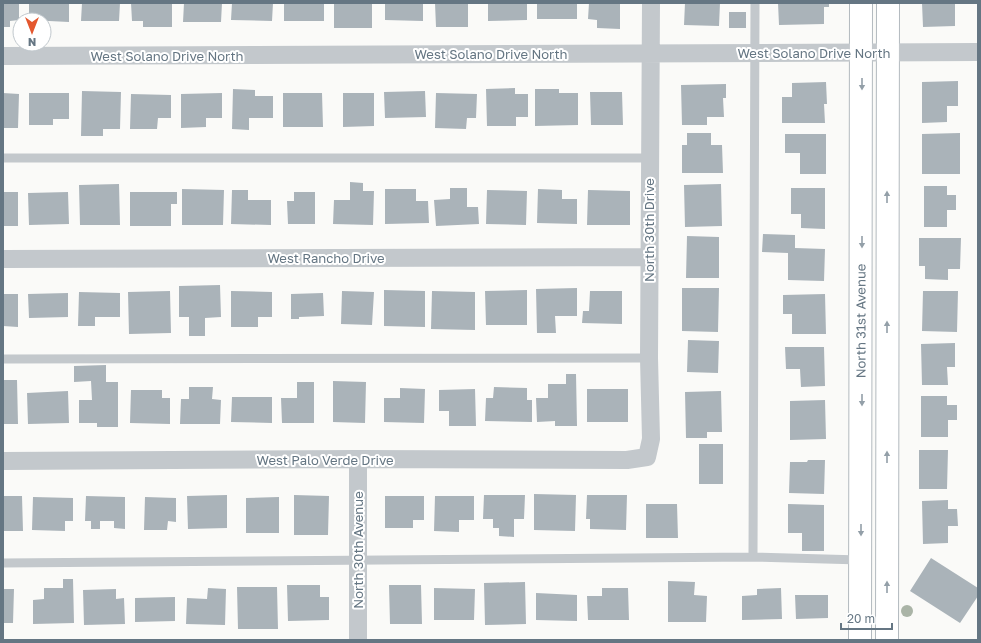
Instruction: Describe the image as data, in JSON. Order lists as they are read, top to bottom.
{
  "streets": {
    "street": [
      "West Solano Drive North",
      "North 30th Drive",
      "West Rancho Drive",
      "North 31st Avenue",
      "West Palo Verde Drive",
      "North 30th Avenue"
    ]
  },
  "crossings": [
    ["West Solano Drive North", "North 30th Drive"],
    ["West Solano Drive North", "North 31st Avenue"],
    ["North 30th Drive", "West Rancho Drive"],
    ["North 30th Drive", "West Palo Verde Drive"],
    ["West Palo Verde Drive", "North 30th Avenue"]
  ],
  "scale_bar": "20 m",
  "north": "bottom"
}
